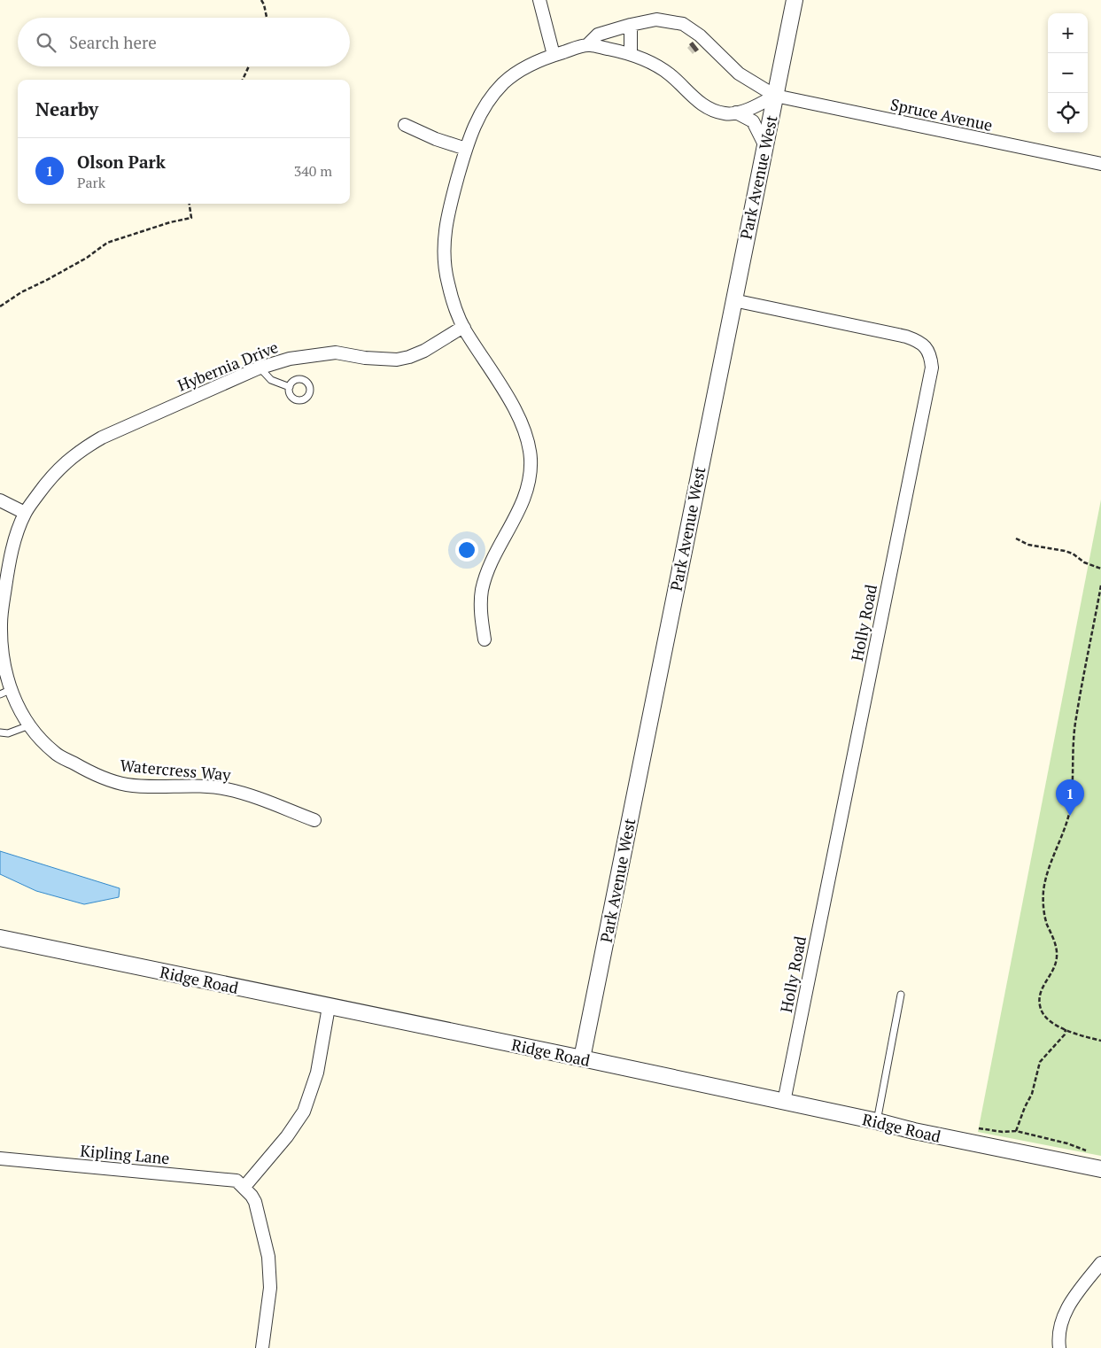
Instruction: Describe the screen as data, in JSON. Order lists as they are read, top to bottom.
{
  "streets": {
    "street": [
      "Spruce Avenue",
      "Park Avenue West",
      "Hybernia Drive",
      "Holly Road",
      "Watercress Way",
      "Ridge Road",
      "Kipling Lane"
    ]
  },
  "crossings": [
    ["Spruce Avenue", "Park Avenue West"],
    ["Park Avenue West", "Holly Road"],
    ["Park Avenue West", "Ridge Road"],
    ["Hybernia Drive", "Watercress Way"],
    ["Holly Road", "Ridge Road"]
  ],
  "page": {
    "map_buttons": ["+", "−"],
    "search": "Search here",
    "heading": "Nearby",
    "list": [
      {
        "mark": "1",
        "name": "Olson Park",
        "note": "Park",
        "value": "340 m"
      }
    ],
    "pins": "1"
  }
}
